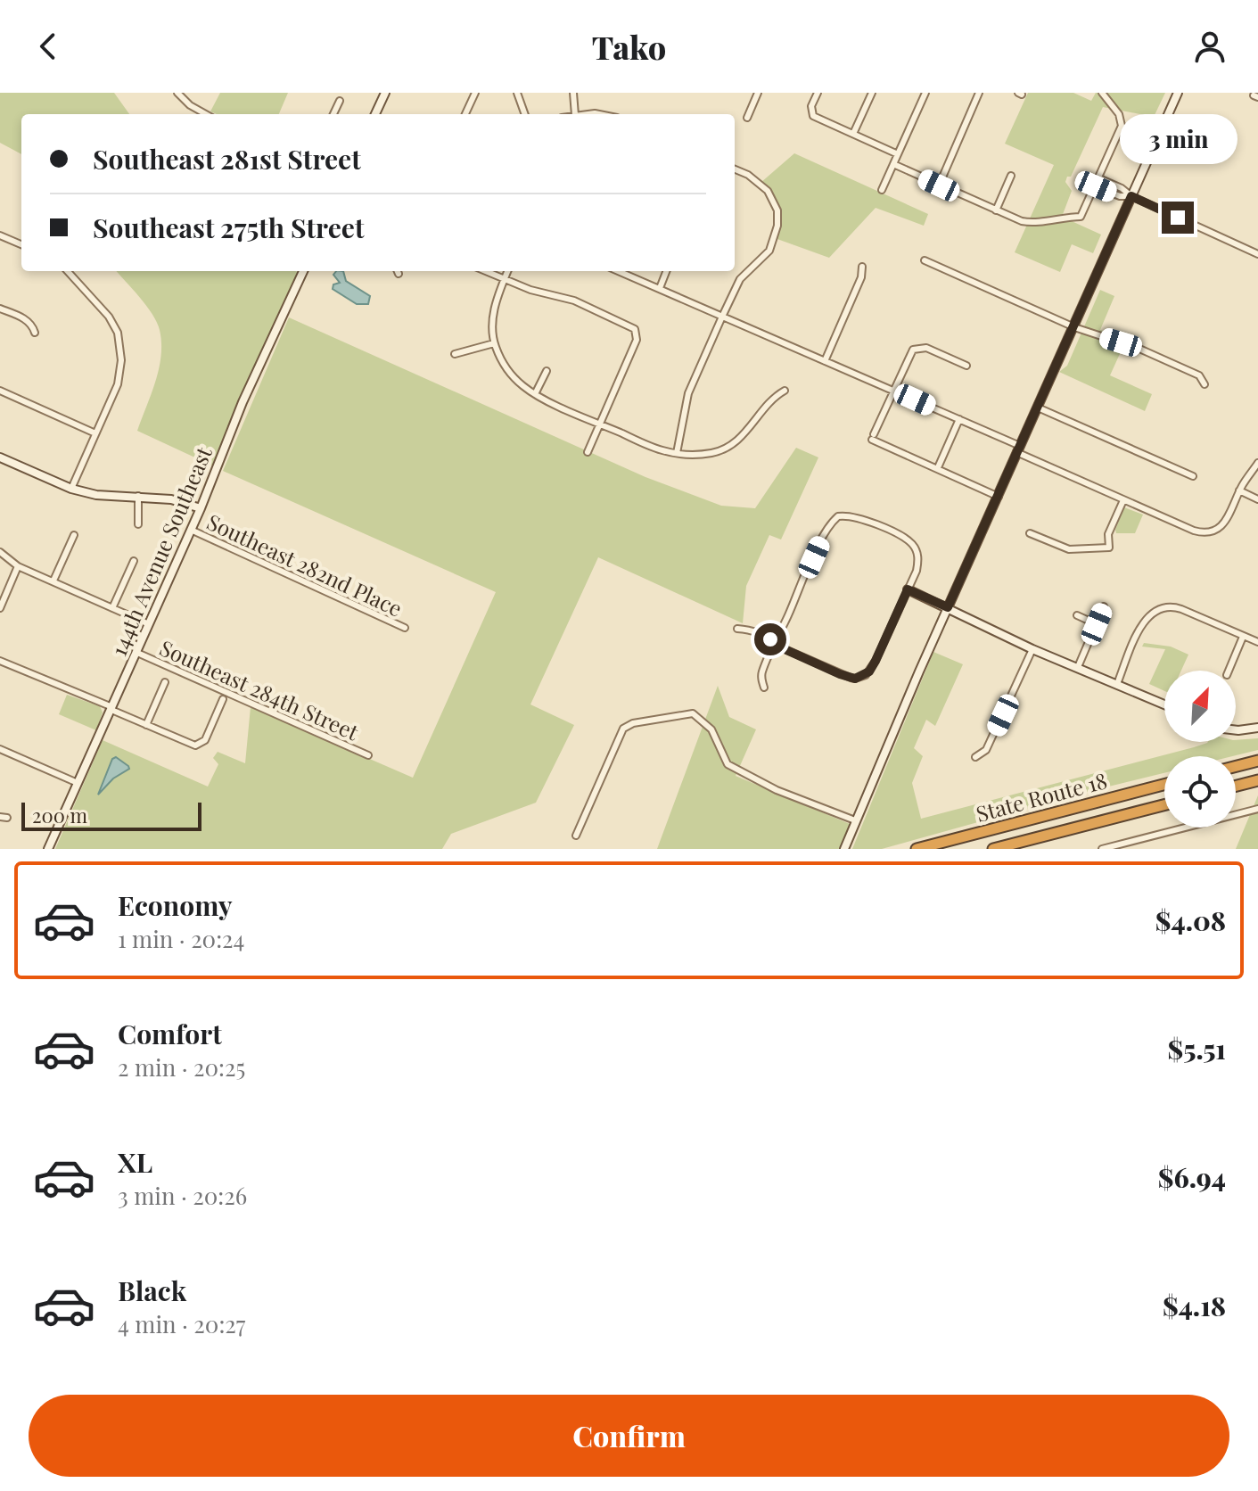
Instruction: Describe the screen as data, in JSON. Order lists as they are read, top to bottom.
{
  "streets": {
    "highway": ["State Route 18"],
    "street": ["144th Avenue Southeast", "Southeast 282nd Place", "Southeast 284th Street"]
  },
  "crossings": [
    ["144th Avenue Southeast", "Southeast 282nd Place"],
    ["144th Avenue Southeast", "Southeast 284th Street"]
  ],
  "scale_bar": "200 m",
  "north": "top right",
  "page": {
    "header": "Tako",
    "bubble": "3 min",
    "banner": ["Southeast 281st Street", "Southeast 275th Street"],
    "scale": "200 m",
    "list": [
      {
        "name": "Economy",
        "note": "1 min · 20:24",
        "value": "$4.08"
      },
      {
        "name": "Comfort",
        "note": "2 min · 20:25",
        "value": "$5.51"
      },
      {
        "name": "XL",
        "note": "3 min · 20:26",
        "value": "$6.94"
      },
      {
        "name": "Black",
        "note": "4 min · 20:27",
        "value": "$4.18"
      }
    ],
    "buttons": "Confirm"
  }
}
